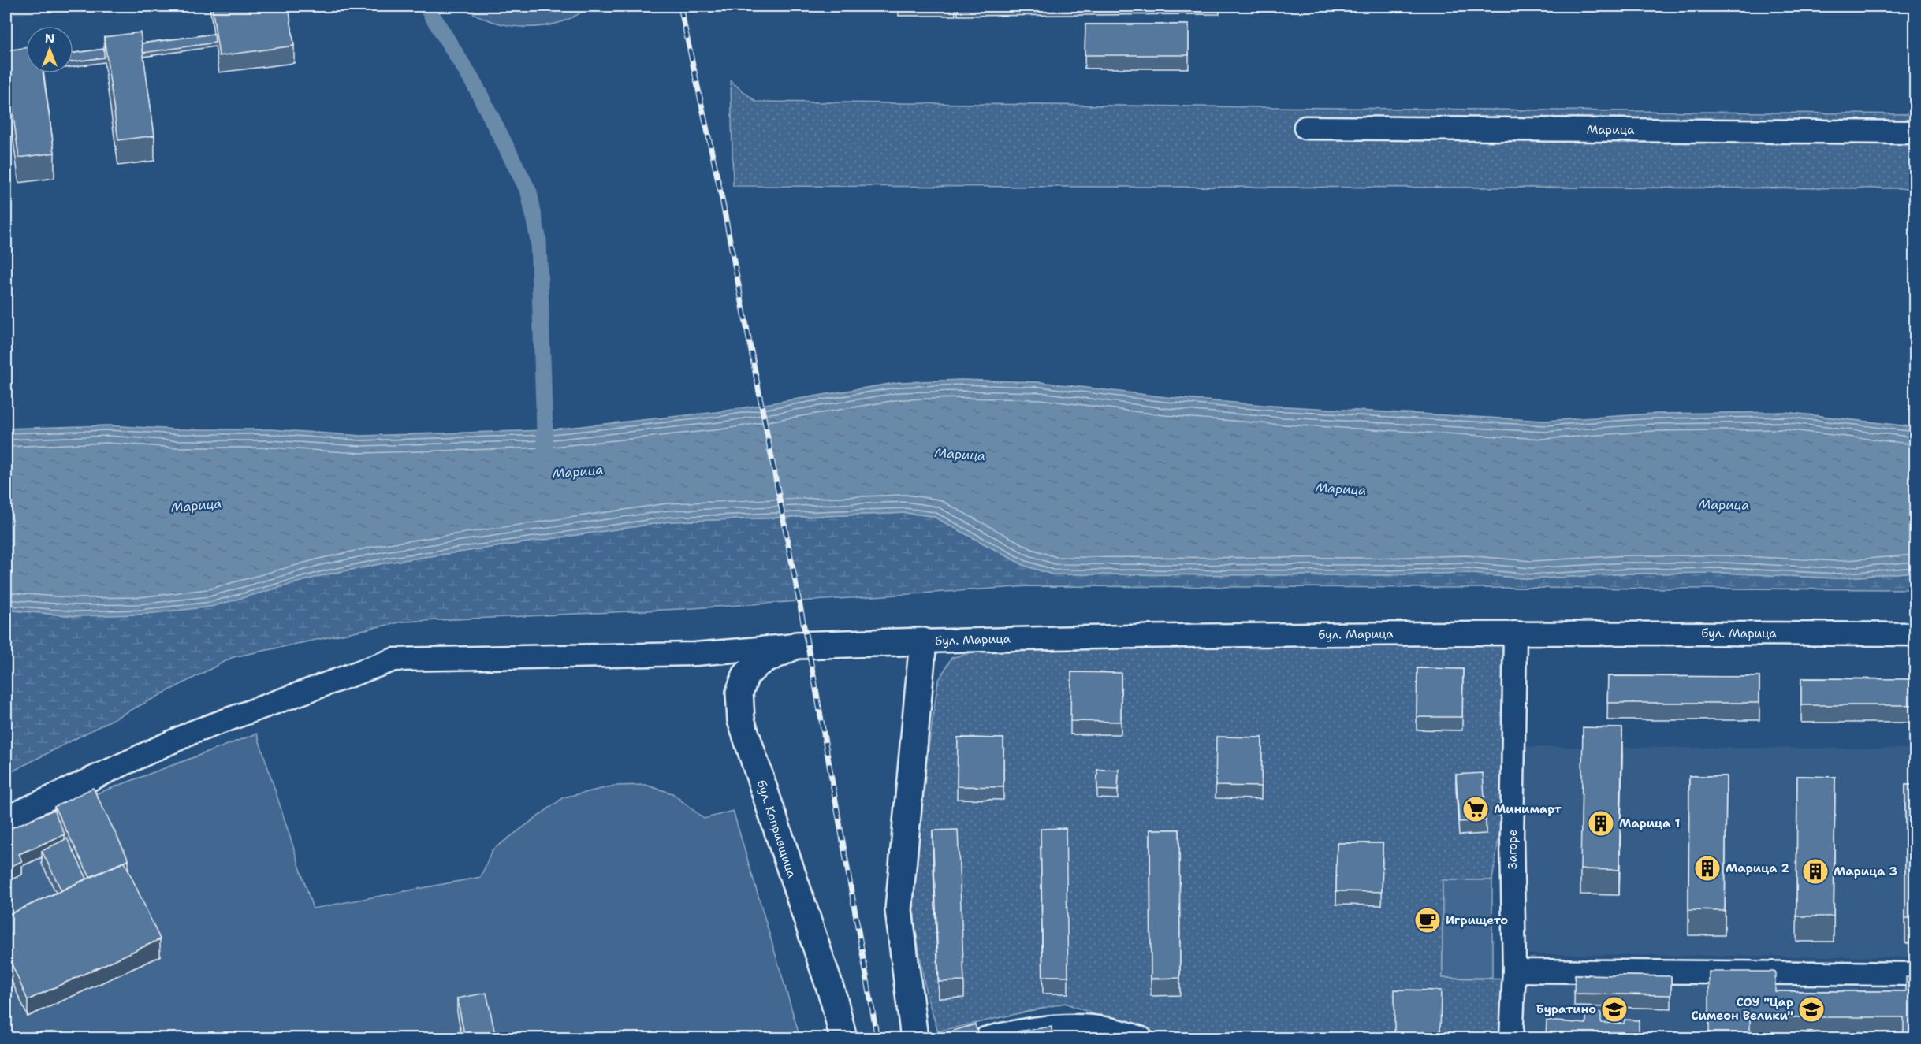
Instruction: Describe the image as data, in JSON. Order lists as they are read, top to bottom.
{
  "streets": {
    "main road": ["бул. Марица", "бул. Копривщица"],
    "street": ["Марица", "Загоре"]
  },
  "crossings": [
    ["бул. Марица", "бул. Копривщица"],
    ["бул. Марица", "Загоре"]
  ],
  "water": ["Марица"],
  "places": {
    "supermarket": ["Минимарт"],
    "building": ["Марица 1", "Марица 2", "Марица 3"],
    "cafe": ["Игрището"],
    "school or university": ["Буратино", "СОУ \"Цар Симеон Велики\""]
  },
  "north": "top"
}
